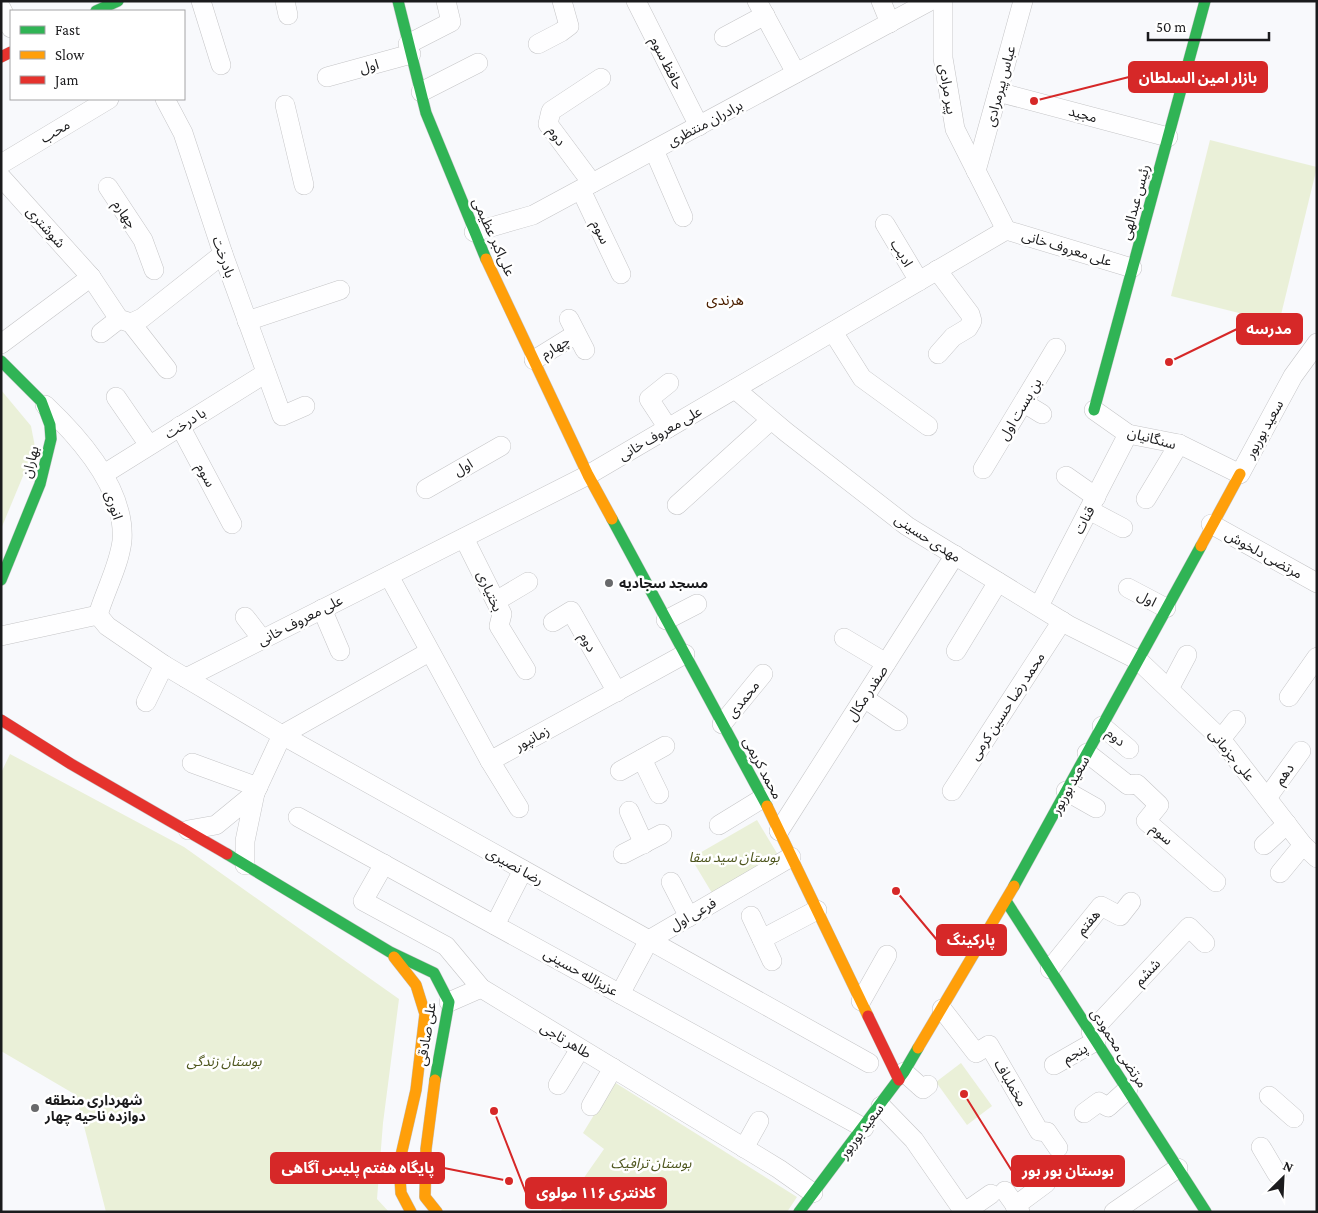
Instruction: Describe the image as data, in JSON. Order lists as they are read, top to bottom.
{
  "streets": {
    "street": [
      "حافظ سوم",
      "اول",
      "عباس پیرمرادی",
      "پیر مرادی",
      "مجید",
      "برادران منتظری",
      "محب",
      "دوم",
      "رئیس عبدالهی",
      "چهارم",
      "شوشتری",
      "سوم",
      "علی‌اکبر عظیمی",
      "علی معروف خانی",
      "ادیب",
      "بادرخت",
      "بن بست اول",
      "با درخت",
      "سعید بوربور",
      "سنگانیان",
      "بهاران",
      "انوری",
      "قنات",
      "مهدی حسینی",
      "مرتضی دلخوش",
      "بختیاری",
      "صفدر مکال",
      "محمدی",
      "محمد رضا حسین کرمی",
      "زمانپور",
      "علی جزمانی",
      "محمد کریمی",
      "دهم",
      "رضا نصیری",
      "فرعی اول",
      "هفتم",
      "عزیزالله حسینی",
      "ششم",
      "علی صادقی",
      "طاهر تاجی",
      "مرتضی محمودی",
      "پنجم",
      "مخملباف"
    ]
  },
  "crossings": [
    ["حافظ سوم", "برادران منتظری"],
    ["اول", "علی‌اکبر عظیمی"],
    ["اول", "سعید بوربور"],
    ["عباس پیرمرادی", "پیر مرادی"],
    ["عباس پیرمرادی", "مجید"],
    ["پیر مرادی", "علی معروف خانی"],
    ["مجید", "رئیس عبدالهی"],
    ["برادران منتظری", "دوم"],
    ["برادران منتظری", "سوم"],
    ["برادران منتظری", "علی‌اکبر عظیمی"],
    ["دوم", "سوم"],
    ["دوم", "سعید بوربور"],
    ["دوم", "زمانپور"],
    ["رئیس عبدالهی", "علی معروف خانی"],
    ["رئیس عبدالهی", "سنگانیان"],
    ["چهارم", "علی‌اکبر عظیمی"],
    ["سوم", "با درخت"],
    ["سوم", "سعید بوربور"],
    ["علی‌اکبر عظیمی", "علی معروف خانی"],
    ["علی‌اکبر عظیمی", "محمد کریمی"],
    ["علی معروف خانی", "ادیب"],
    ["علی معروف خانی", "مهدی حسینی"],
    ["علی معروف خانی", "بختیاری"],
    ["علی معروف خانی", "محمد کریمی"],
    ["علی معروف خانی", "رضا نصیری"],
    ["بادرخت", "با درخت"],
    ["با درخت", "انوری"],
    ["سعید بوربور", "سنگانیان"],
    ["سعید بوربور", "مهدی حسینی"],
    ["سعید بوربور", "مرتضی دلخوش"],
    ["سعید بوربور", "علی جزمانی"],
    ["سعید بوربور", "محمد کریمی"],
    ["سعید بوربور", "عزیزالله حسینی"],
    ["سعید بوربور", "طاهر تاجی"],
    ["سعید بوربور", "مرتضی محمودی"],
    ["سعید بوربور", "مخملباف"],
    ["سنگانیان", "قنات"],
    ["بهاران", "انوری"],
    ["قنات", "مهدی حسینی"],
    ["مهدی حسینی", "صفدر مکال"],
    ["مهدی حسینی", "محمد رضا حسین کرمی"],
    ["مهدی حسینی", "علی جزمانی"],
    ["صفدر مکال", "محمد کریمی"],
    ["محمدی", "محمد کریمی"],
    ["زمانپور", "محمد کریمی"],
    ["علی جزمانی", "دهم"],
    ["محمد کریمی", "فرعی اول"],
    ["رضا نصیری", "فرعی اول"],
    ["هفتم", "مرتضی محمودی"],
    ["عزیزالله حسینی", "طاهر تاجی"],
    ["ششم", "مرتضی محمودی"],
    ["ششم", "پنجم"],
    ["مرتضی محمودی", "پنجم"]
  ],
  "districts": ["هرندی"],
  "parks": ["بوستان سید سقا", "بوستان زندگی", "بوستان ترافیک"],
  "places": [
    "بازار امین السلطان",
    "مدرسه",
    "مسجد سجادیه",
    "پارکینگ",
    "بوستان بور بور",
    "شهرداری منطقه دوازده ناحیه چهار",
    "کلانتری ۱۱۶ مولوی",
    "پایگاه هفتم پلیس آگاهی"
  ],
  "legend": ["Fast", "Slow", "Jam"],
  "scale_bar": "50 m",
  "north": "top right"
}
